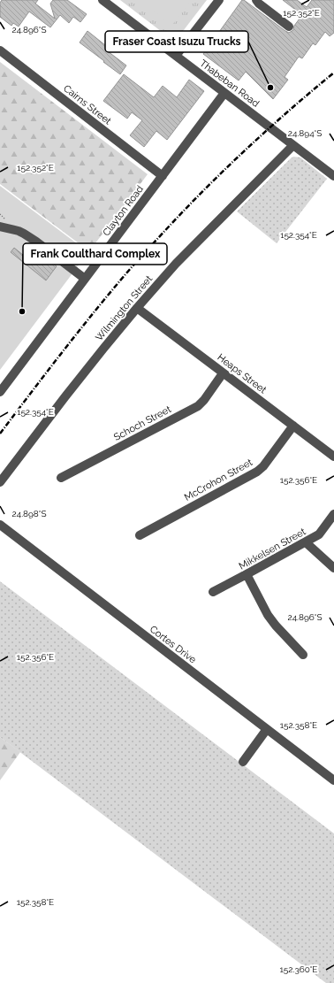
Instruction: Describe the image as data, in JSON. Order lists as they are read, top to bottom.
{
  "streets": {
    "street": [
      "Thabeban Road",
      "Cairns Street",
      "Clayton Road",
      "Wilmington Street",
      "Heaps Street",
      "Schoch Street",
      "McCrohon Street",
      "Mikkelsen Street",
      "Cortes Drive"
    ]
  },
  "crossings": [
    ["Thabeban Road", "Clayton Road"],
    ["Thabeban Road", "Wilmington Street"],
    ["Cairns Street", "Clayton Road"],
    ["Wilmington Street", "Heaps Street"],
    ["Heaps Street", "Schoch Street"],
    ["Heaps Street", "McCrohon Street"]
  ],
  "places": ["Fraser Coast Isuzu Trucks", "Frank Coulthard Complex"],
  "coordinates": [
    "152.352°E",
    "24.896°S",
    "24.894°S",
    "152.354°E",
    "152.356°E",
    "24.898°S",
    "152.358°E",
    "152.360°E"
  ]
}
